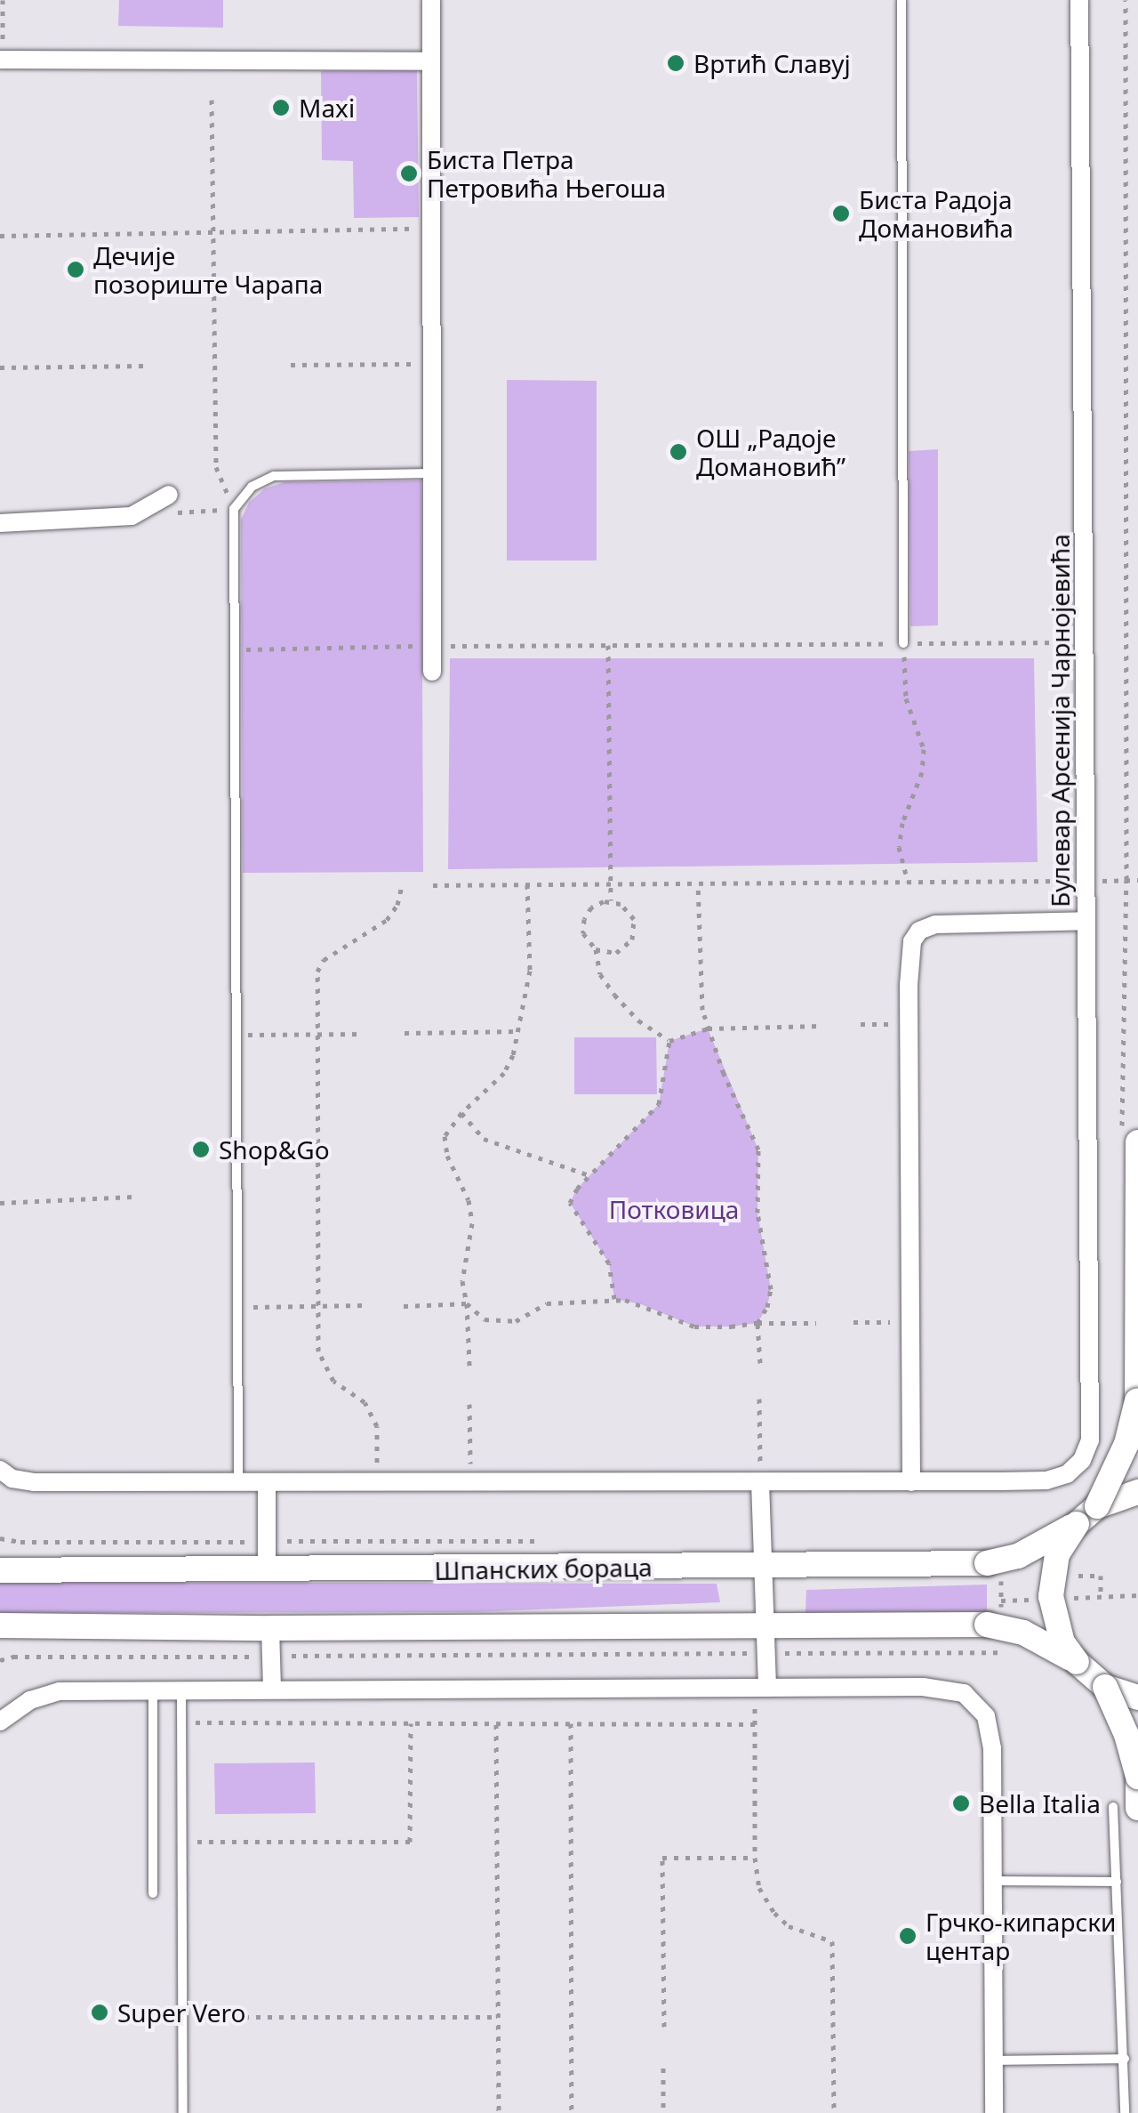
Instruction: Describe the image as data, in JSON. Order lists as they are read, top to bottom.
{
  "streets": {
    "street": ["Булевар Арсенија Чарнојевића", "Шпанских бораца"]
  },
  "parks": ["Потковица"],
  "places": [
    "Вртић Славуј",
    "Maxi",
    "Биста Петра Петровића Његоша",
    "Биста Радоја Домановића",
    "Дечије позориште Чарапа",
    "ОШ „Радоје Домановић”",
    "Shop&Go",
    "Bella Italia",
    "Грчко-кипарски центар",
    "Super Vero"
  ]
}
